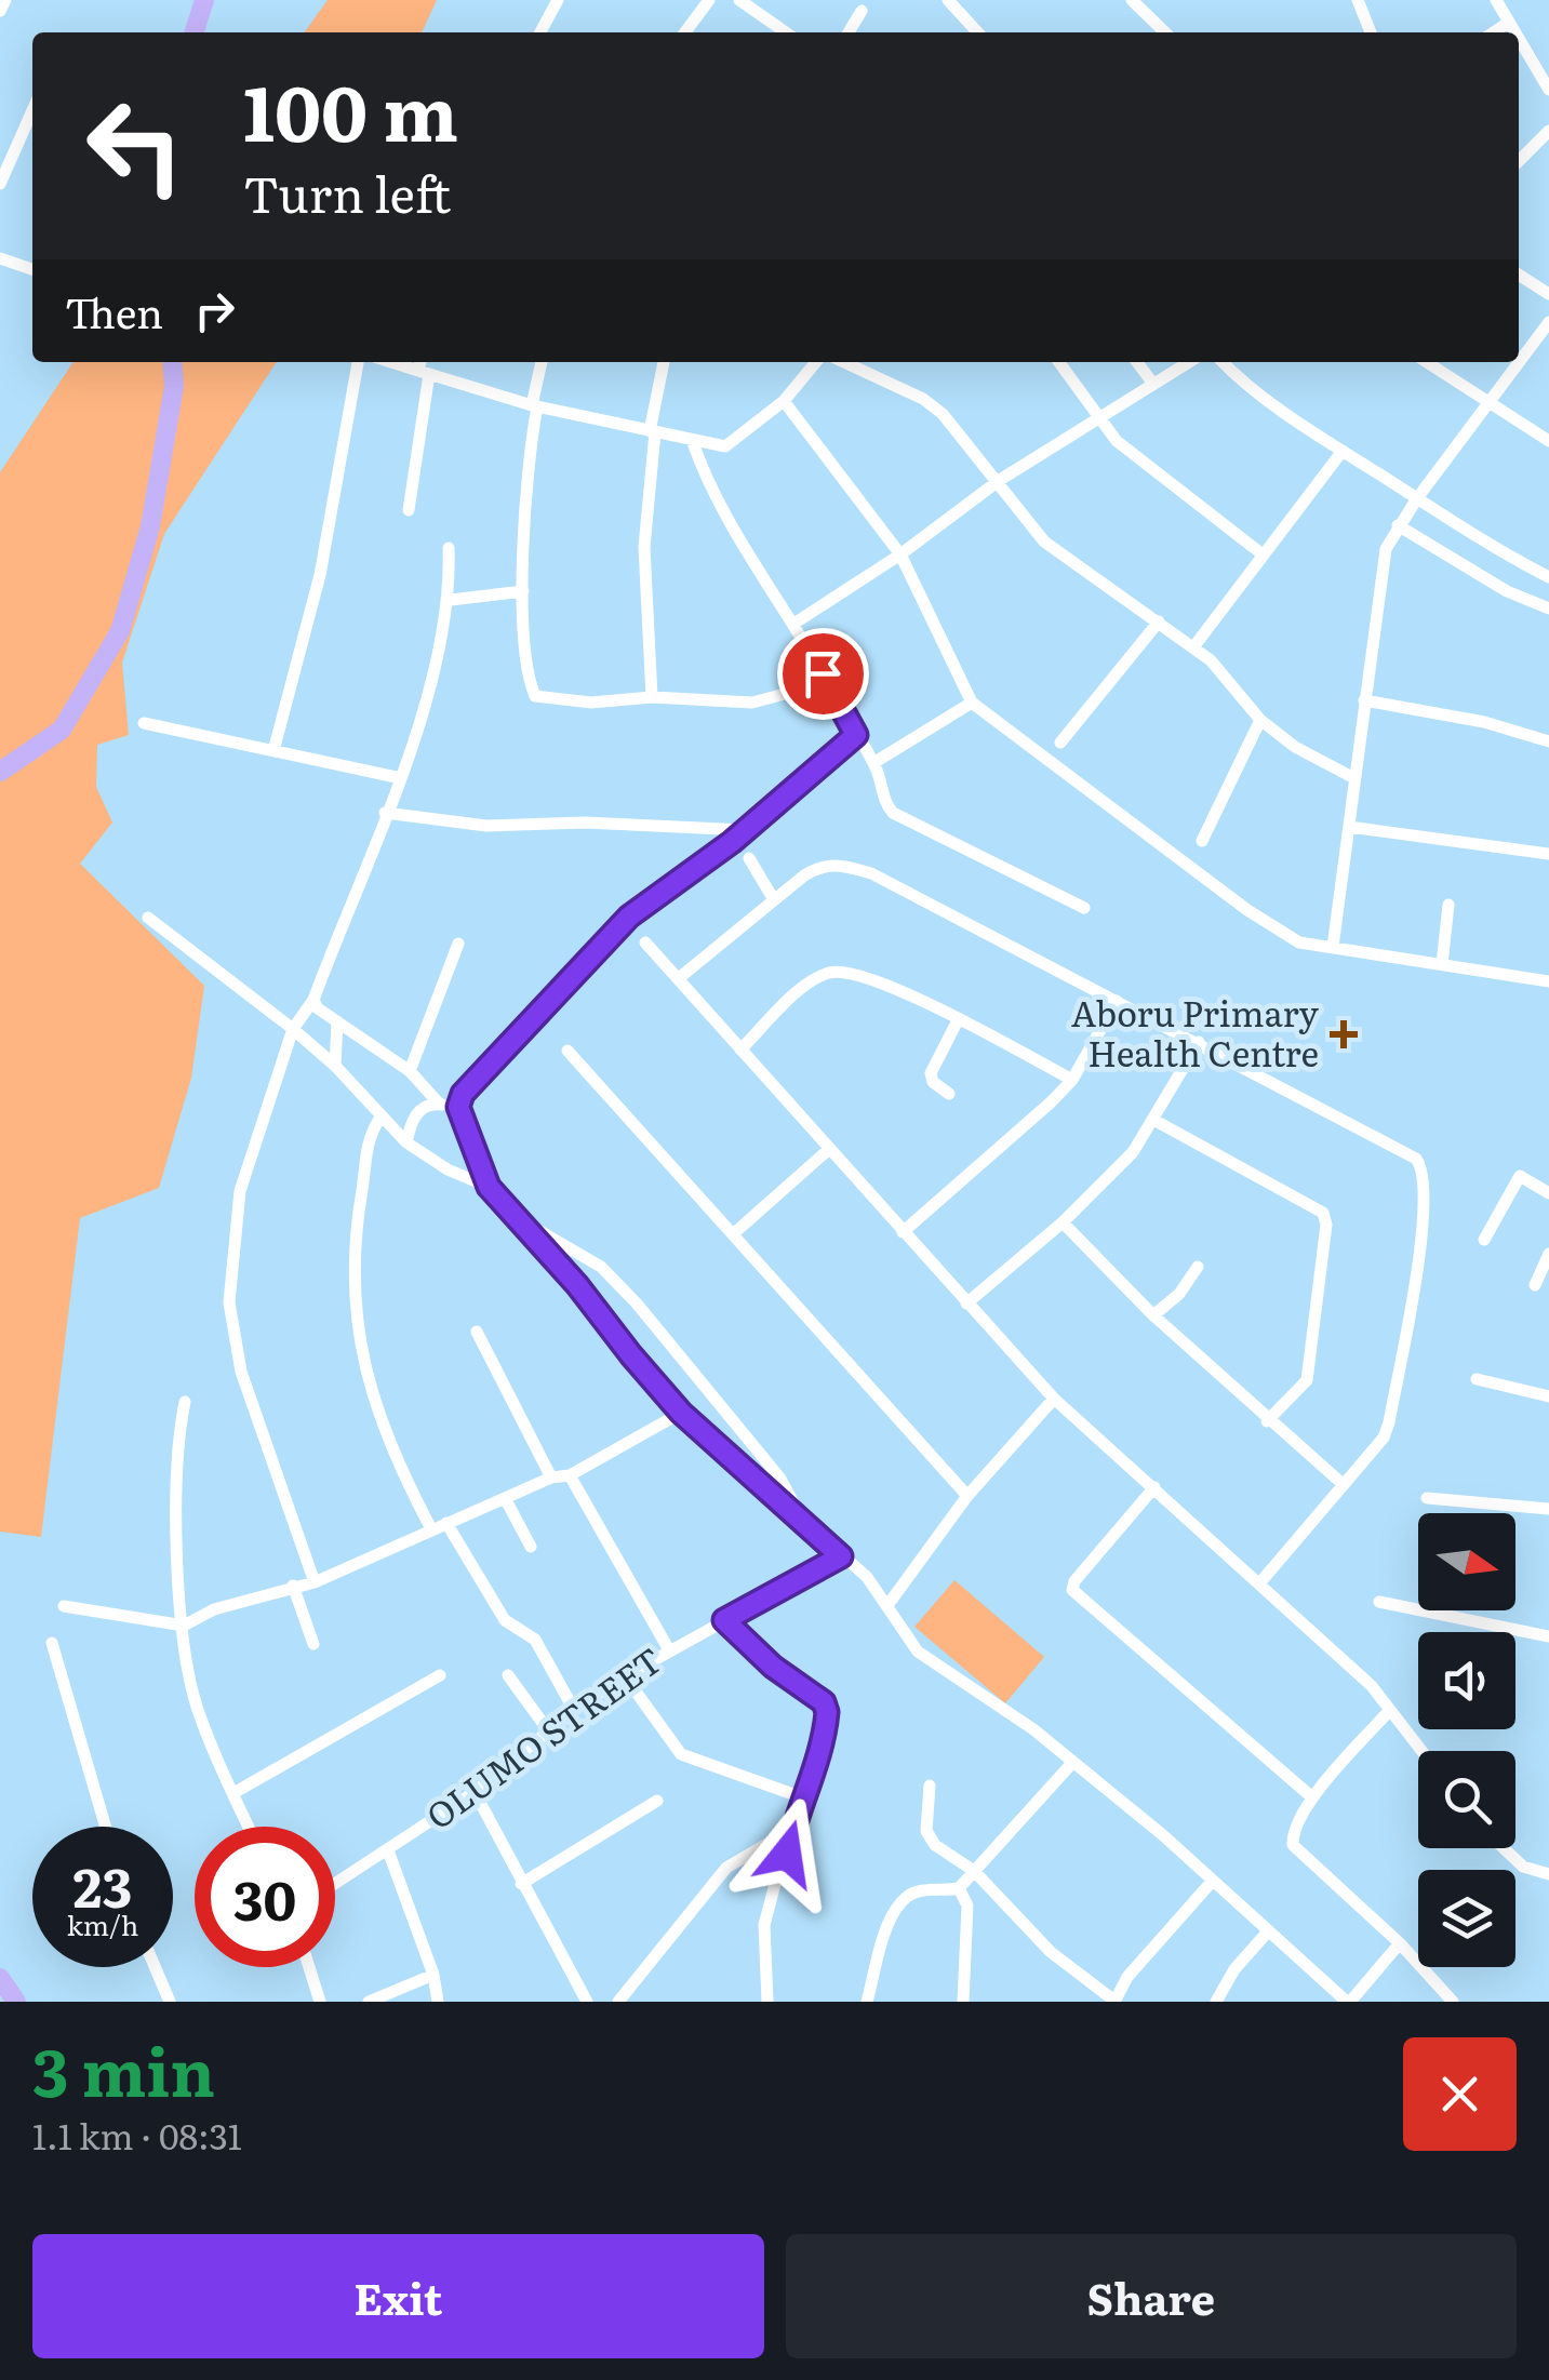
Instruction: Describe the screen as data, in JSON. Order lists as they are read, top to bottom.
{
  "streets": {
    "street": ["OLUMO STREET"]
  },
  "places": {
    "health": ["Aboru Primary Health Centre"]
  },
  "north": "right",
  "page": {
    "turn": ["100 m", "Turn left"],
    "then": "Then",
    "speed": "23 km/h",
    "limit": "30",
    "heading": ["3 min", "1.1 km · 08:31"],
    "buttons": ["Exit", "Share"]
  }
}
